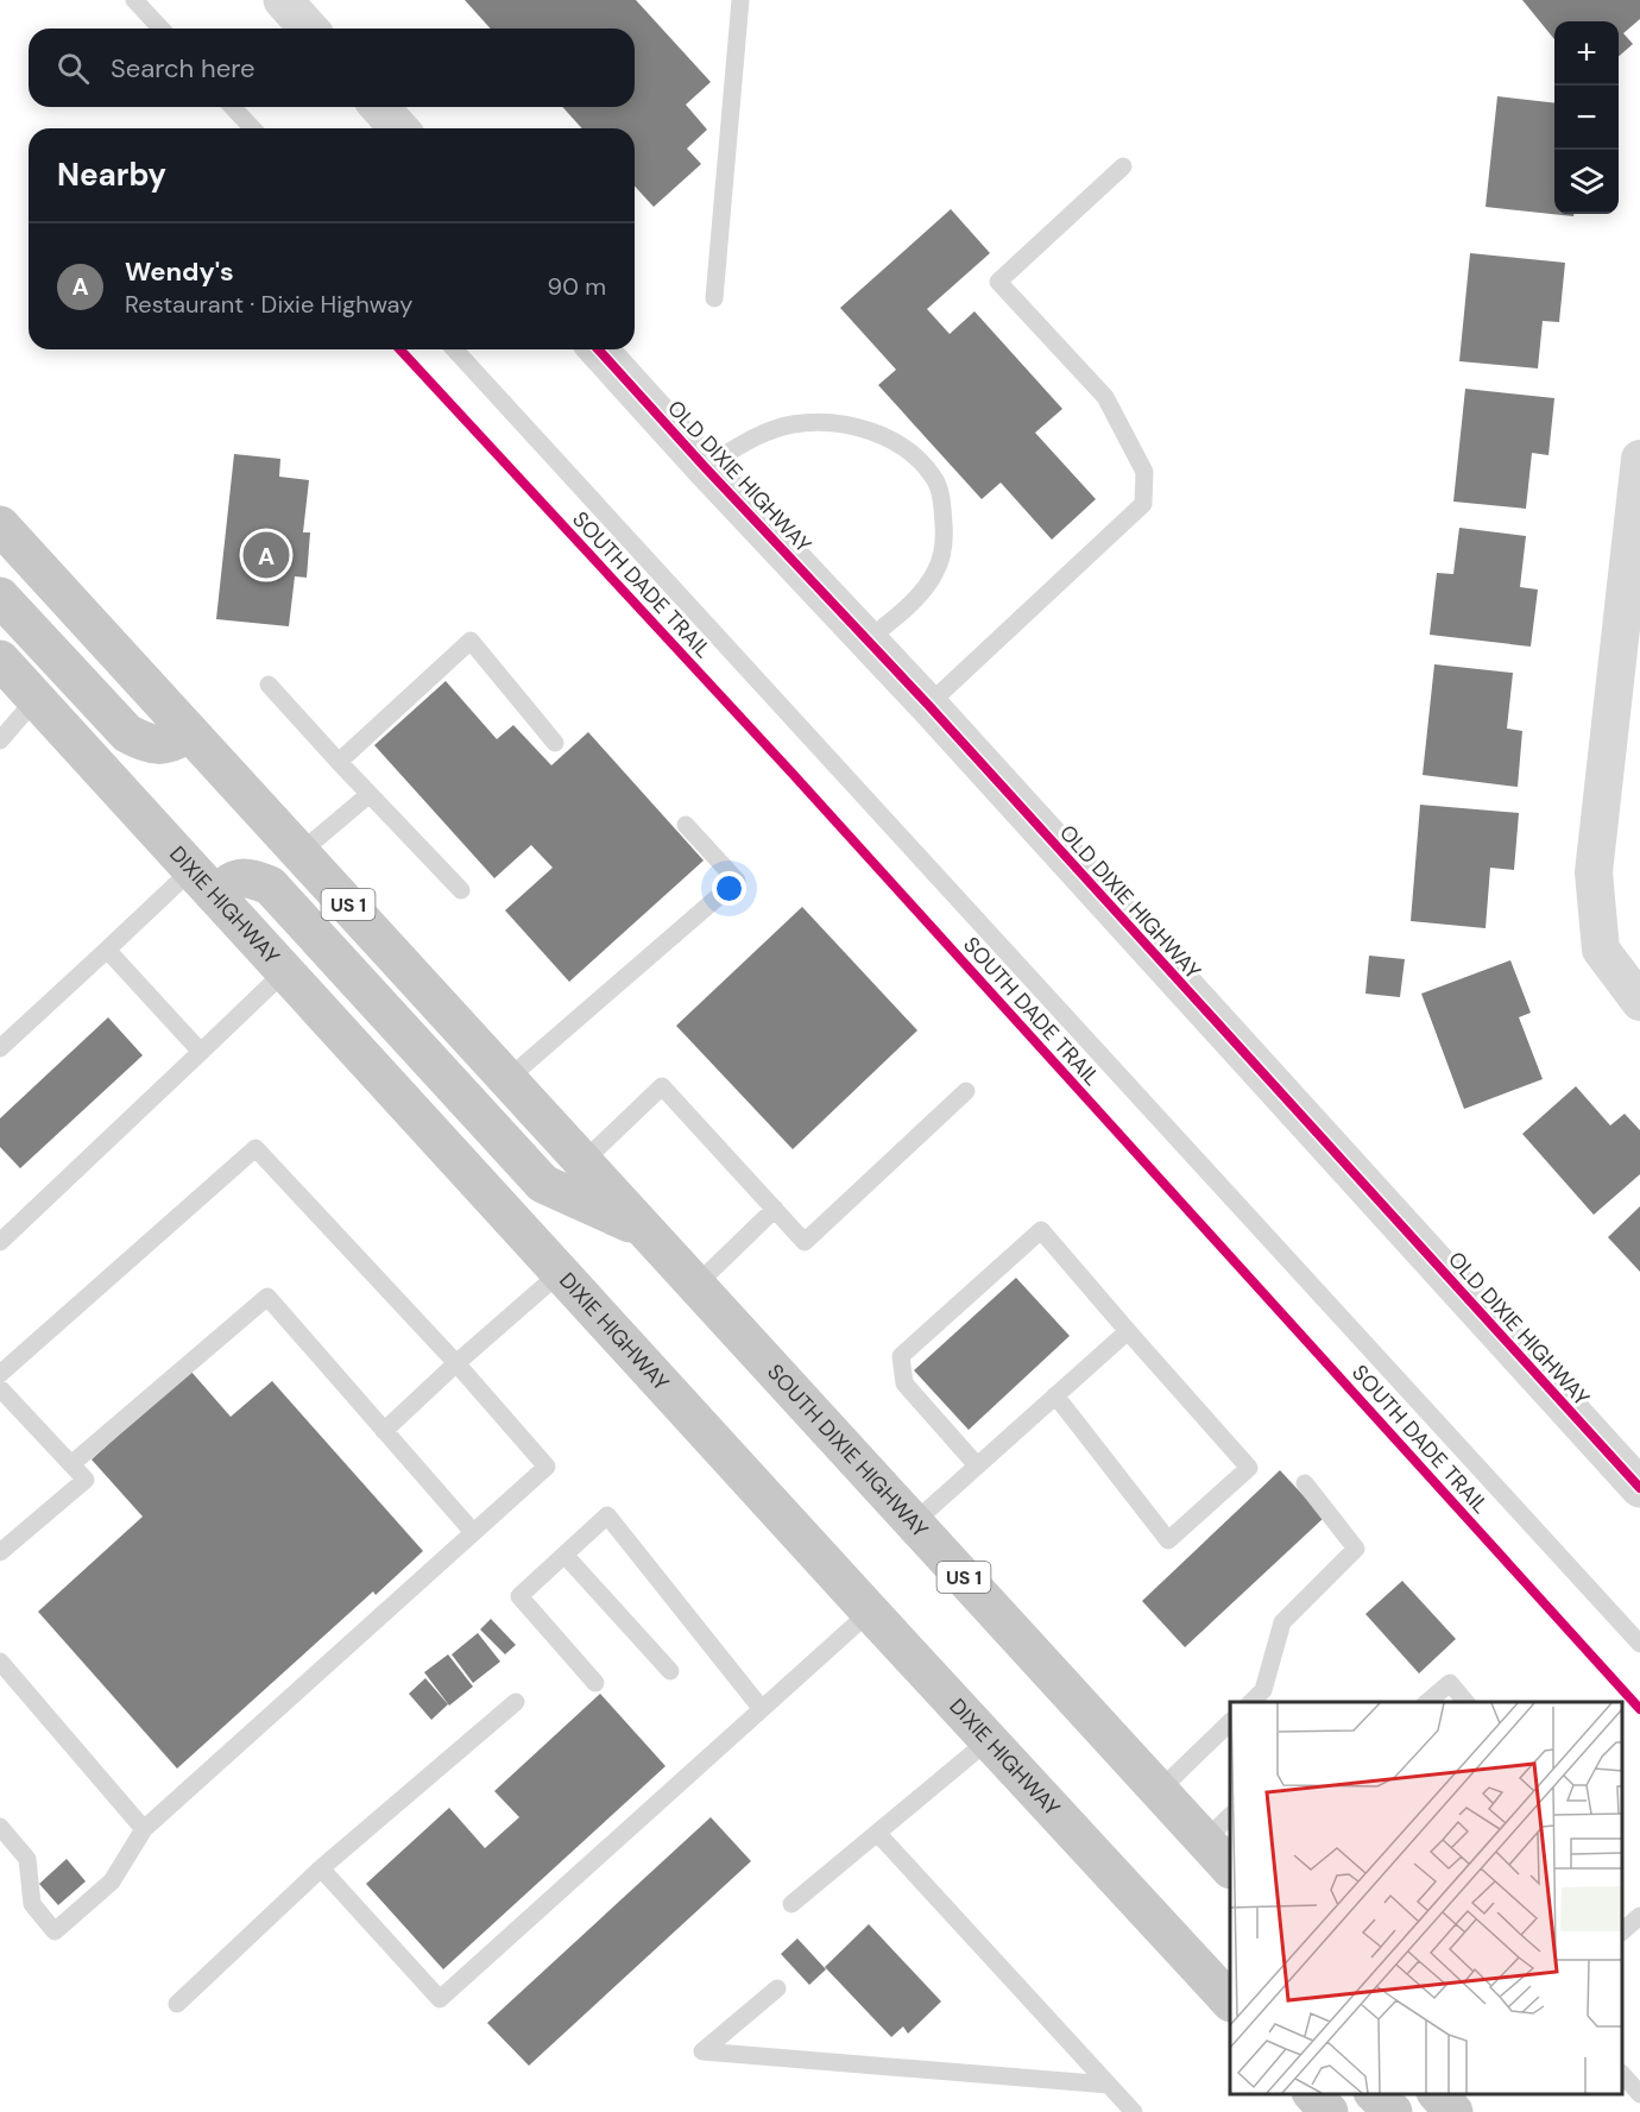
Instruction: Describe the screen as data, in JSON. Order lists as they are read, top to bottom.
{
  "streets": {
    "highway": ["US 1", "DIXIE HIGHWAY", "SOUTH DIXIE HIGHWAY"],
    "street": ["OLD DIXIE HIGHWAY"],
    "cycle path": ["SOUTH DADE TRAIL"]
  },
  "crossings": [
    ["US 1", "SOUTH DIXIE HIGHWAY"]
  ],
  "page": {
    "map_buttons": ["+", "−"],
    "search": "Search here",
    "heading": "Nearby",
    "list": [
      {
        "mark": "A",
        "name": "Wendy's",
        "note": "Restaurant · Dixie Highway",
        "value": "90 m"
      }
    ],
    "pins": "A"
  }
}
